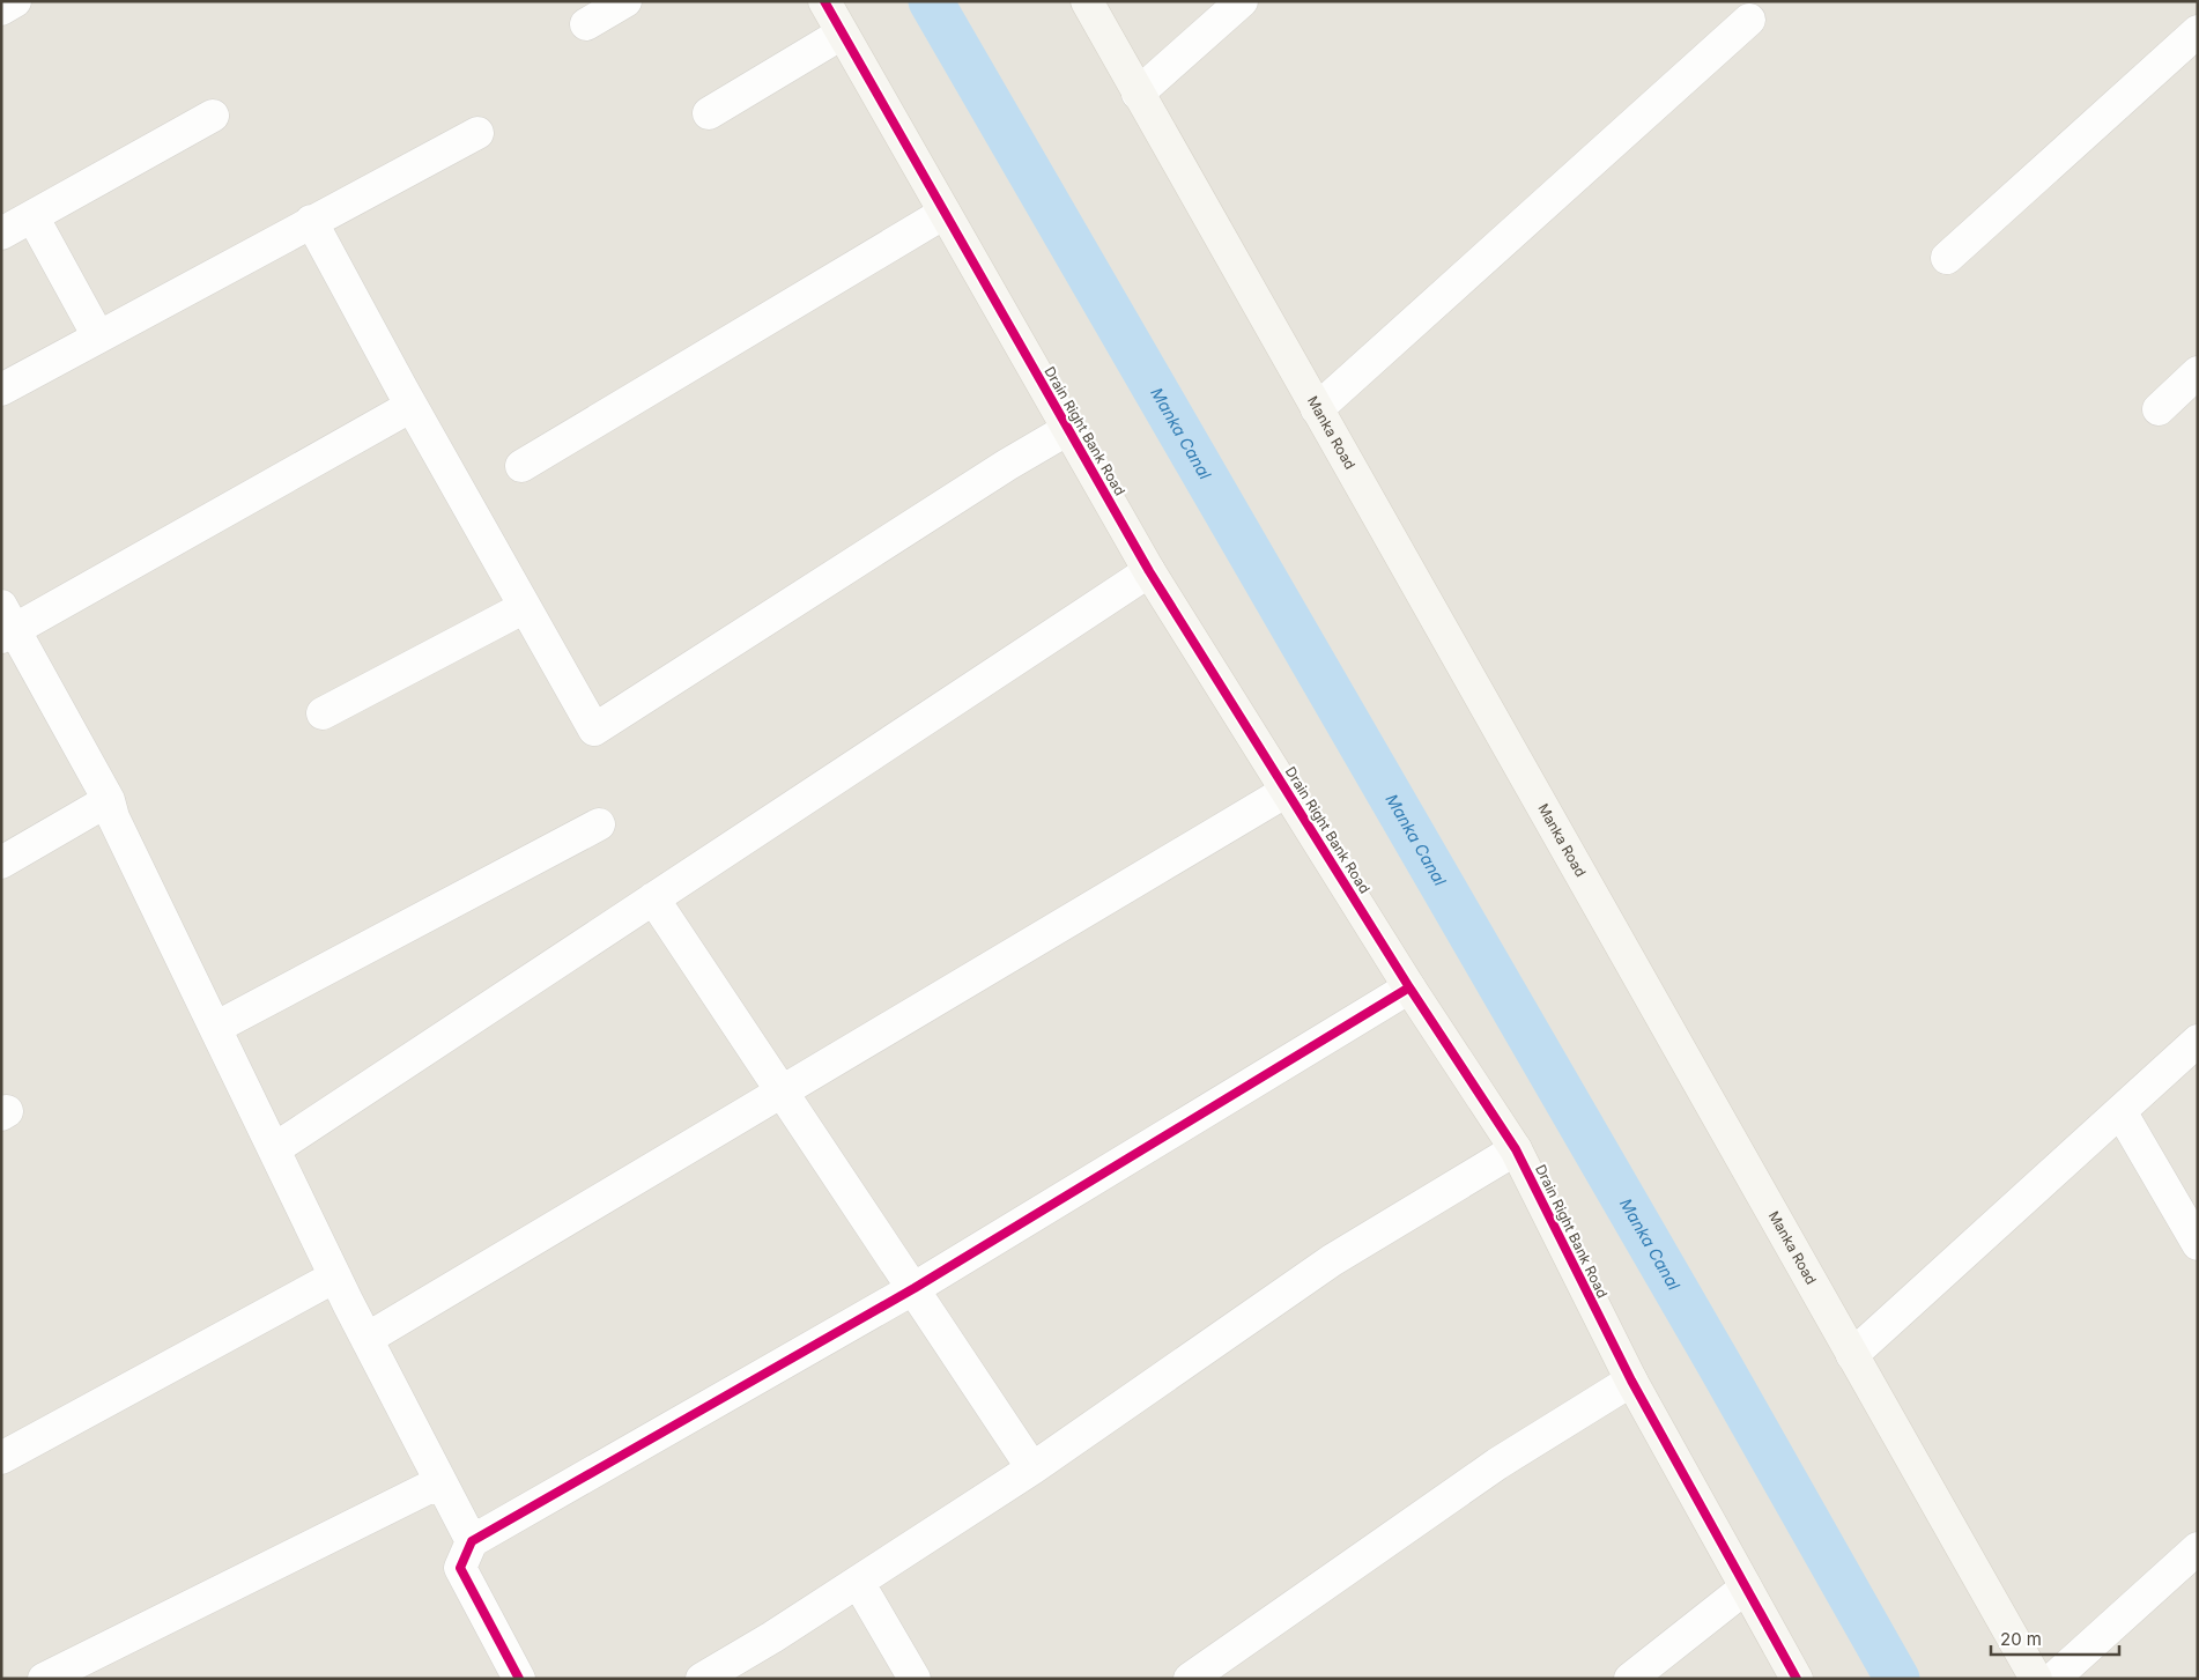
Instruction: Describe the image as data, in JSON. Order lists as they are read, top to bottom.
{
  "streets": {
    "street": ["Drain Right Bank Road", "Manka Road"]
  },
  "water": ["Manka Canal"],
  "scale_bar": "20 m"
}
